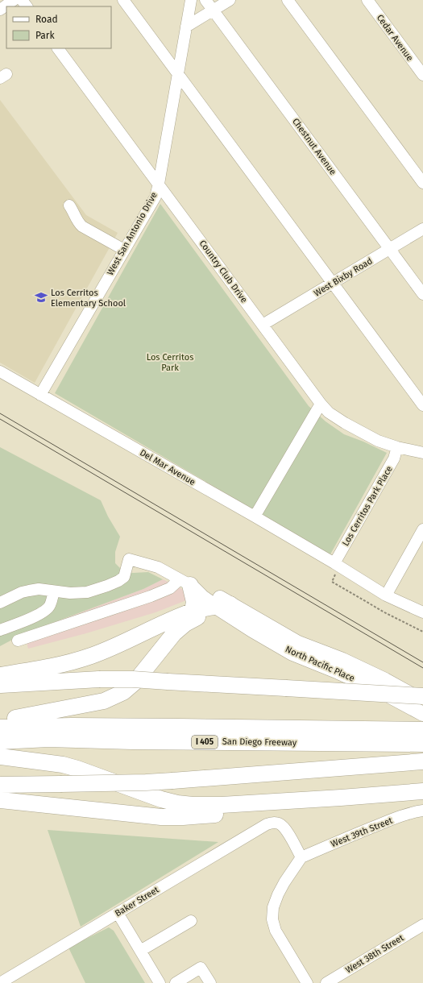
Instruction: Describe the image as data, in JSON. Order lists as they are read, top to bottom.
{
  "streets": {
    "highway": ["I 405", "San Diego Freeway"],
    "main road": ["North Pacific Place"],
    "street": [
      "Cedar Avenue",
      "Chestnut Avenue",
      "West San Antonio Drive",
      "Country Club Drive",
      "West Bixby Road",
      "Del Mar Avenue",
      "Los Cerritos Park Place",
      "West 39th Street",
      "Baker Street",
      "West 38th Street"
    ]
  },
  "crossings": [
    ["Chestnut Avenue", "West Bixby Road"],
    ["West San Antonio Drive", "Country Club Drive"],
    ["West San Antonio Drive", "Del Mar Avenue"],
    ["Country Club Drive", "West Bixby Road"],
    ["Country Club Drive", "Los Cerritos Park Place"],
    ["Del Mar Avenue", "Los Cerritos Park Place"],
    ["West 39th Street", "Baker Street"]
  ],
  "parks": ["Los Cerritos Park"],
  "places": {
    "school or university": ["Los Cerritos Elementary School"]
  },
  "legend": ["Road", "Park"]
}
